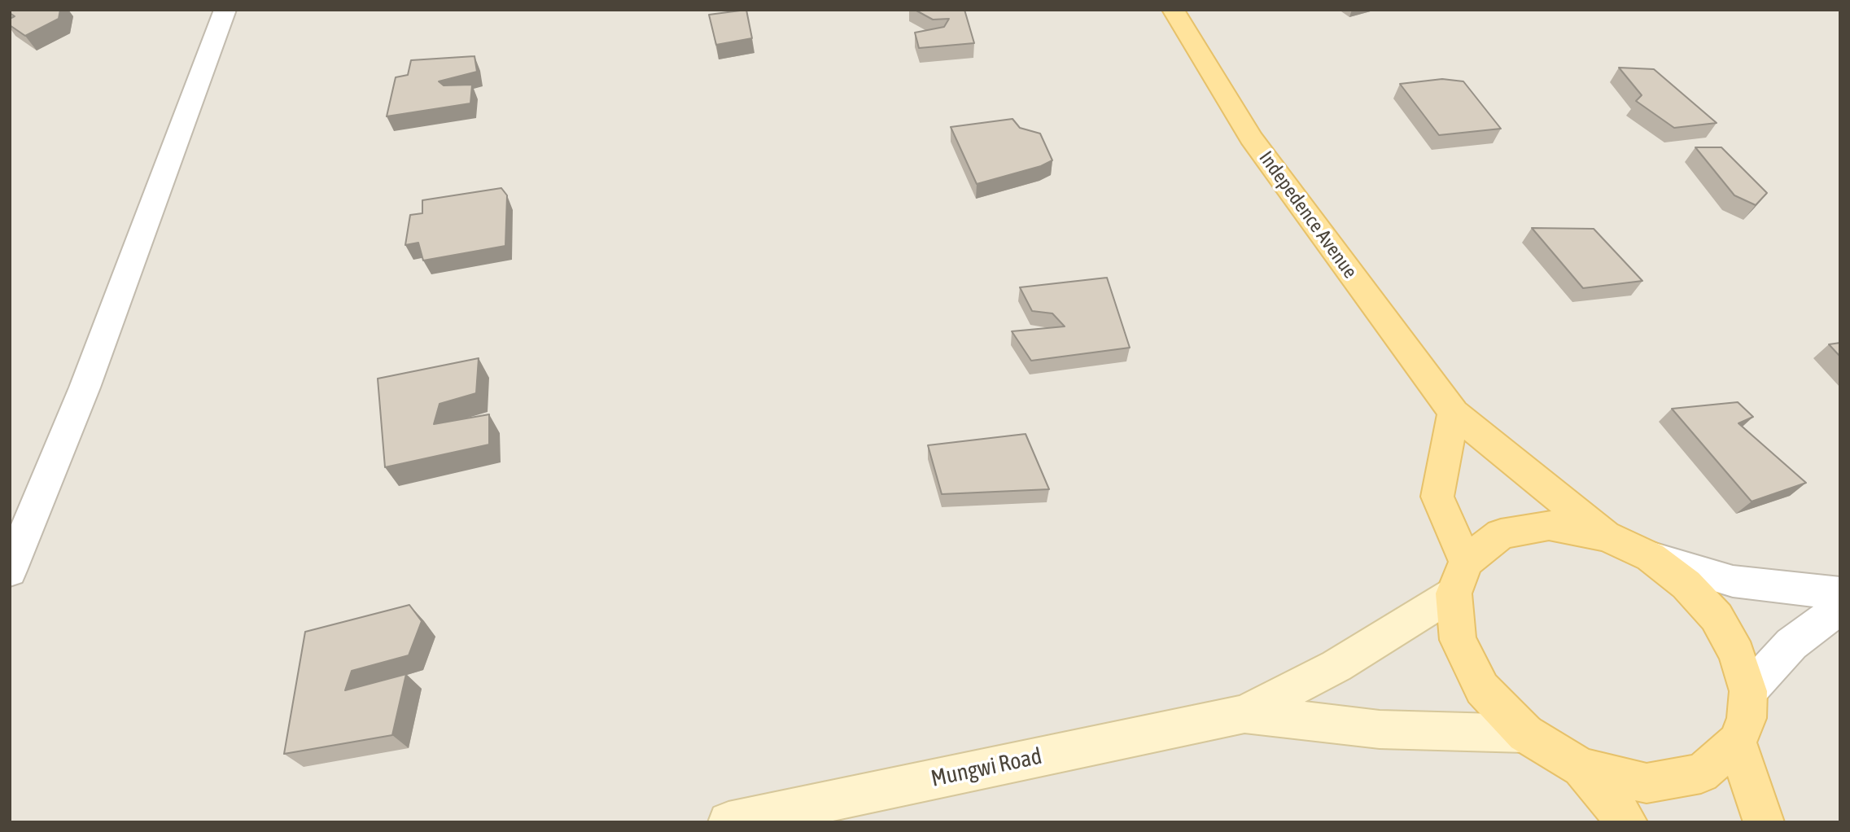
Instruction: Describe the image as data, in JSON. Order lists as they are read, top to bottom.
{
  "streets": {
    "main road": ["Indepedence Avenue", "Mungwi Road"]
  }
}
